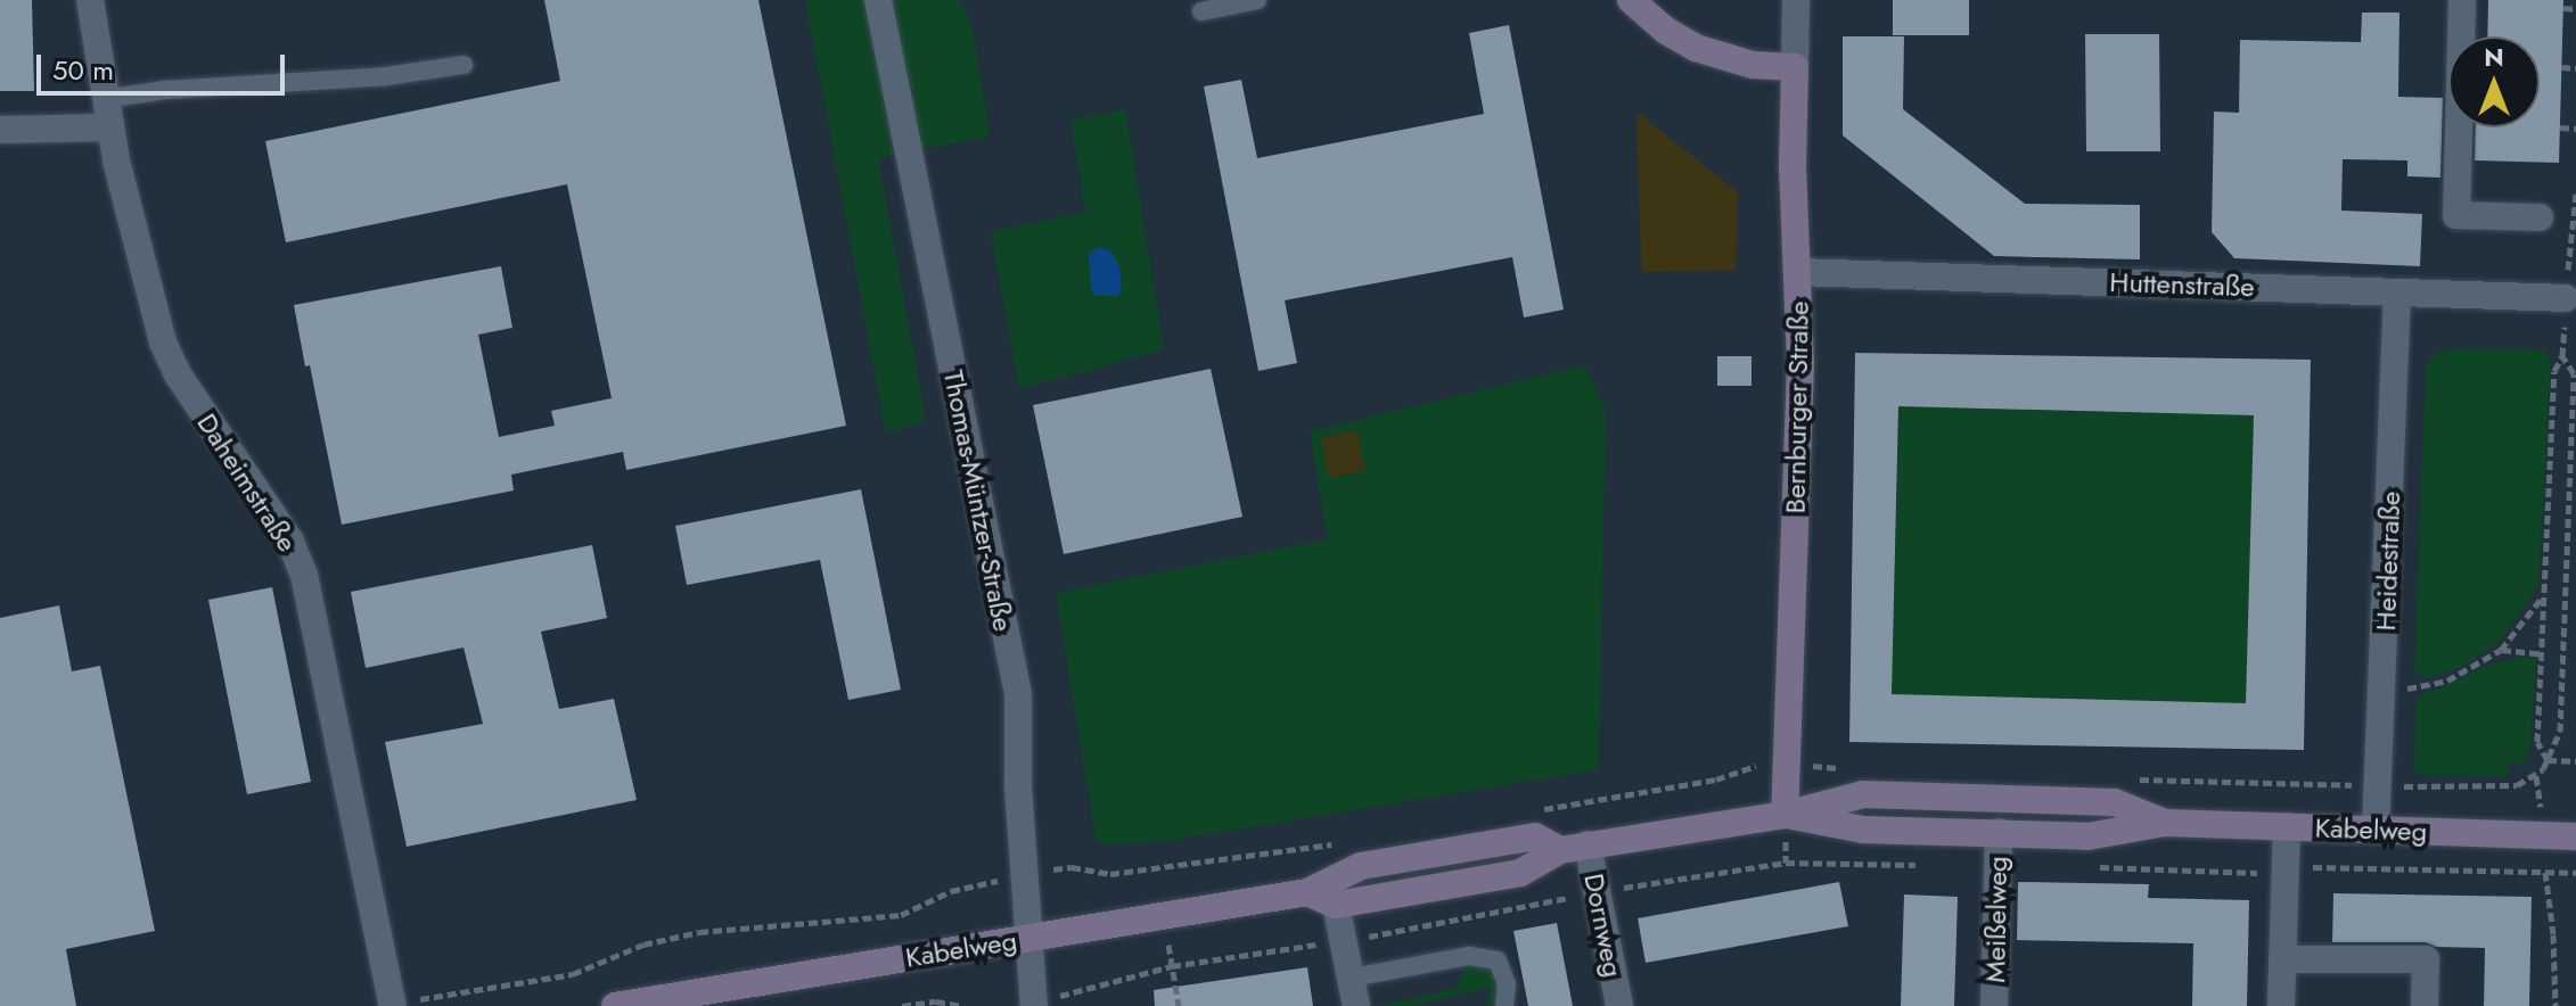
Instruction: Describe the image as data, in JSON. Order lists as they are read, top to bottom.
{
  "streets": {
    "main road": ["Bernburger Straße", "Kabelweg"],
    "street": [
      "Huttenstraße",
      "Daheimstraße",
      "Thomas-Müntzer-Straße",
      "Heidestraße",
      "Meißelweg",
      "Dornweg"
    ]
  },
  "crossings": [
    ["Huttenstraße", "Bernburger Straße"],
    ["Huttenstraße", "Heidestraße"],
    ["Bernburger Straße", "Kabelweg"],
    ["Thomas-Müntzer-Straße", "Kabelweg"],
    ["Heidestraße", "Kabelweg"],
    ["Kabelweg", "Meißelweg"],
    ["Kabelweg", "Dornweg"]
  ],
  "scale_bar": "50 m",
  "north": "top"
}
